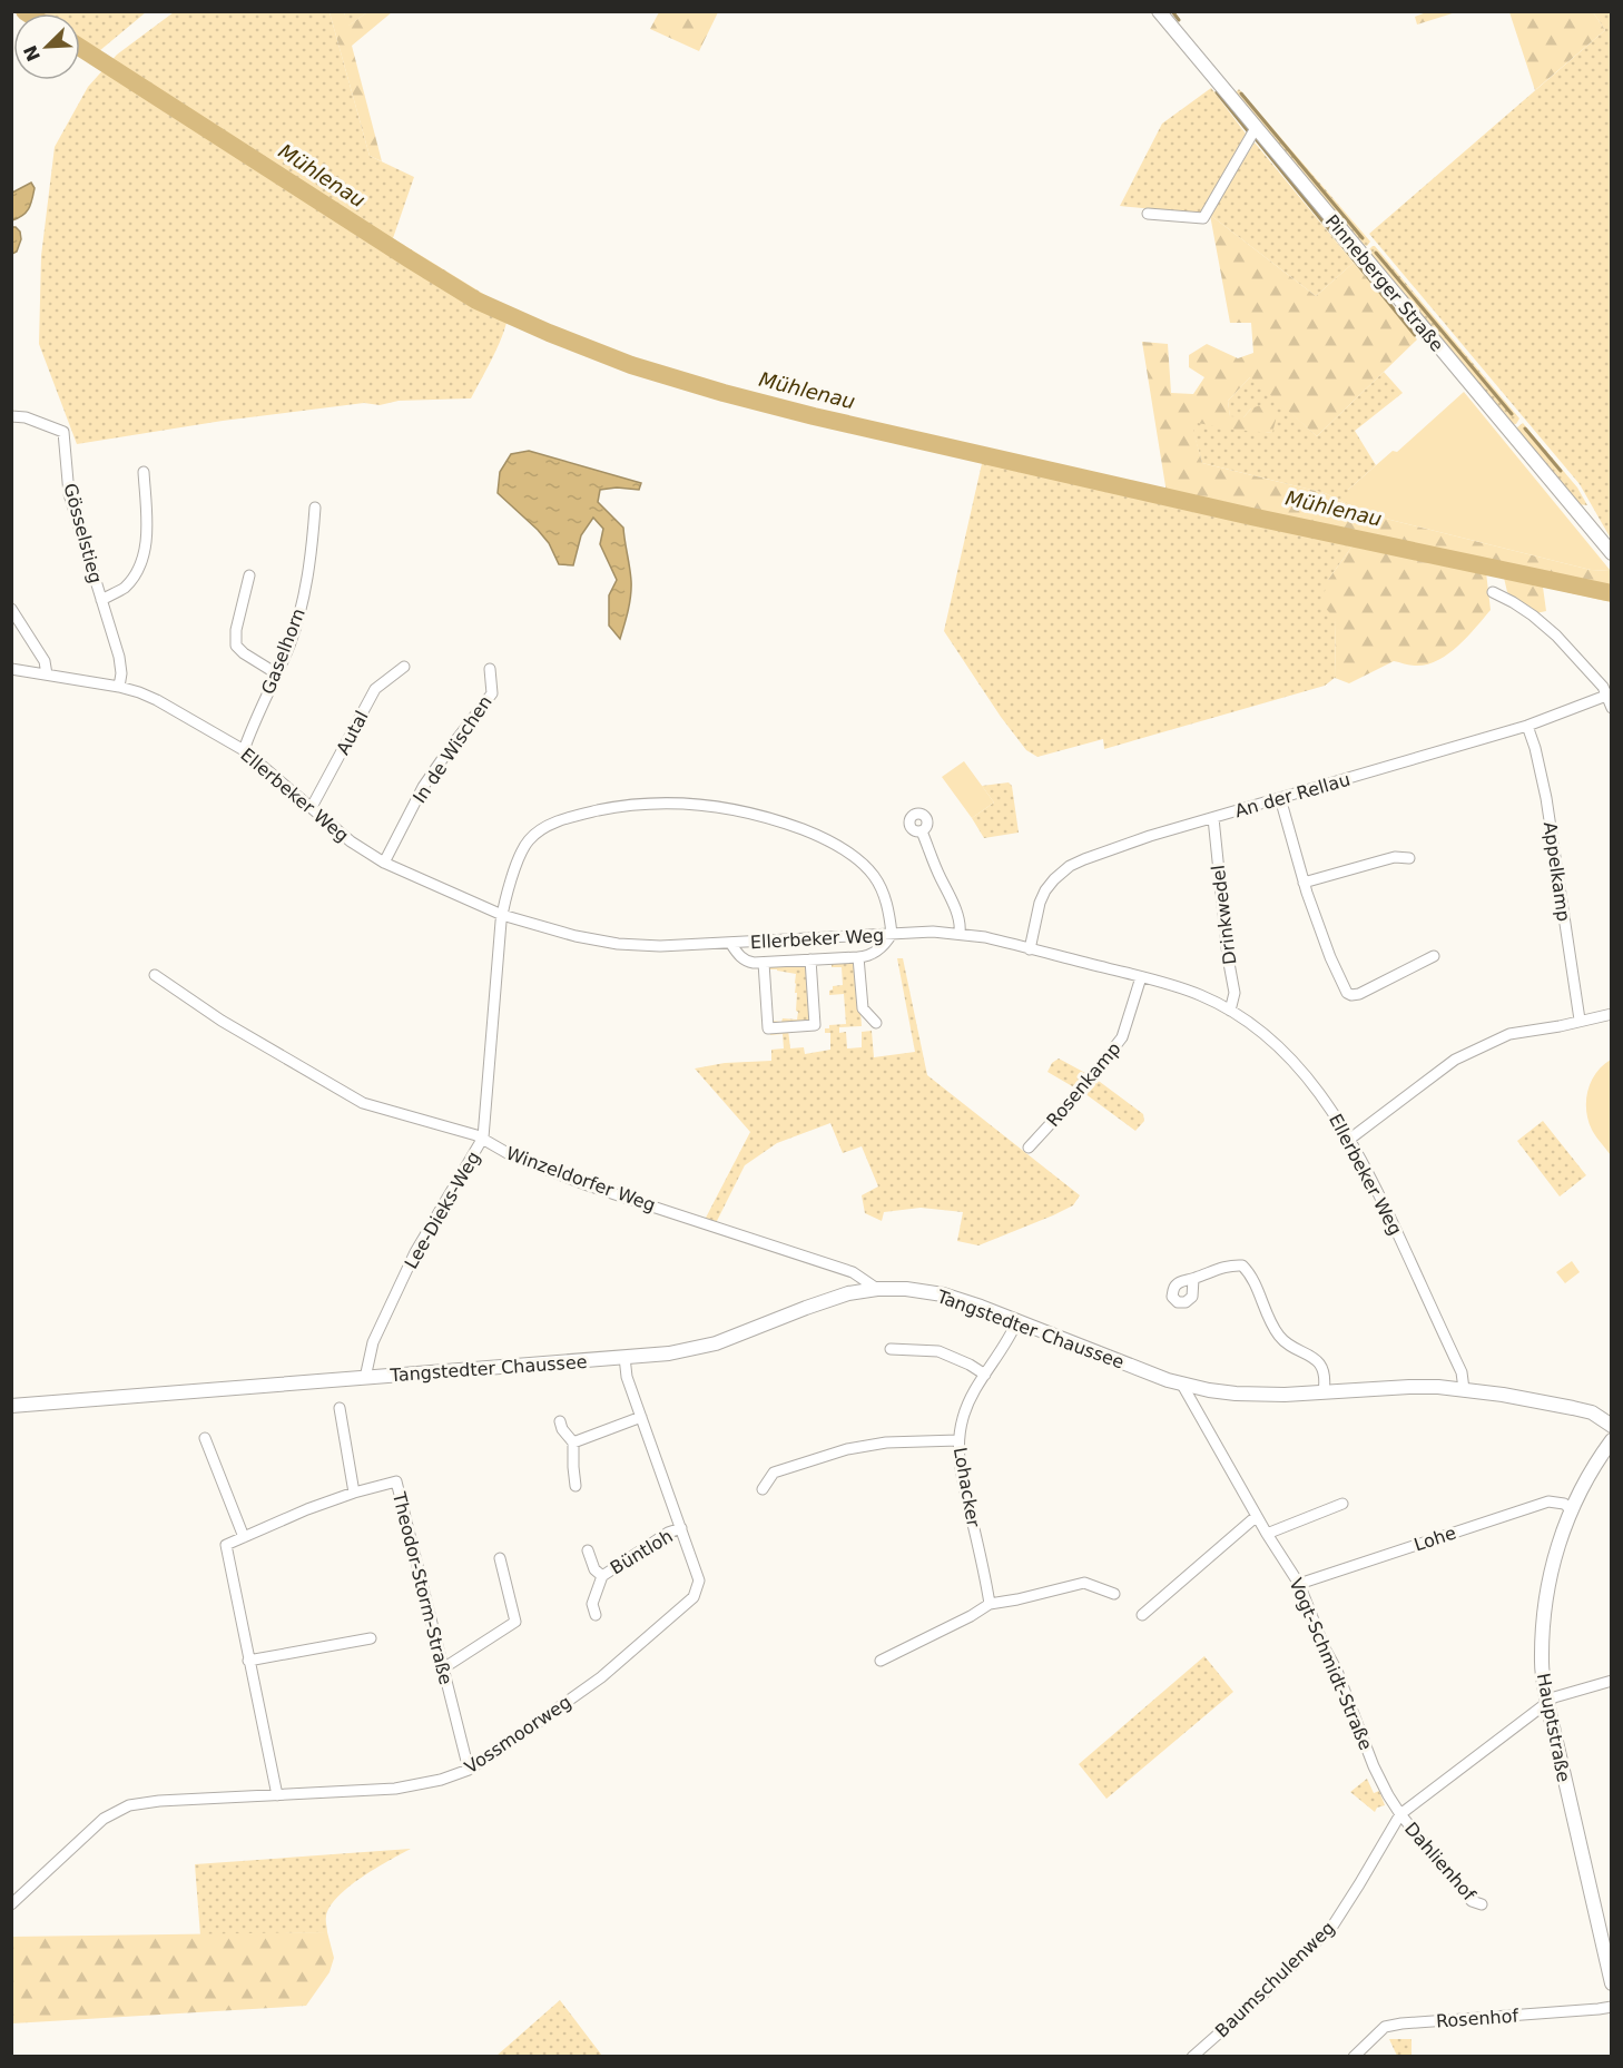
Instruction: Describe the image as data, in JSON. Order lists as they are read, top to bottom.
{
  "streets": {
    "main road": ["Pinneberger Straße", "Tangstedter Chaussee", "Hauptstraße"],
    "street": [
      "Gösselstieg",
      "Gaselhorn",
      "Autal",
      "In de Wischen",
      "Ellerbeker Weg",
      "An der Rellau",
      "Appelkamp",
      "Drinkwedel",
      "Rosenkamp",
      "Winzeldorfer Weg",
      "Lee-Dieks-Weg",
      "Lohacker",
      "Lohe",
      "Büntloh",
      "Theodor-Storm-Straße",
      "Vogt-Schmidt-Straße",
      "Vossmoorweg",
      "Dahlienhof",
      "Baumschulenweg",
      "Rosenhof"
    ]
  },
  "crossings": [
    ["Gösselstieg", "Ellerbeker Weg"],
    ["Gaselhorn", "Ellerbeker Weg"],
    ["Autal", "Ellerbeker Weg"],
    ["In de Wischen", "Ellerbeker Weg"],
    ["Ellerbeker Weg", "An der Rellau"],
    ["Ellerbeker Weg", "Drinkwedel"],
    ["Ellerbeker Weg", "Rosenkamp"],
    ["Ellerbeker Weg", "Lee-Dieks-Weg"],
    ["Ellerbeker Weg", "Tangstedter Chaussee"],
    ["An der Rellau", "Appelkamp"],
    ["An der Rellau", "Drinkwedel"],
    ["Winzeldorfer Weg", "Lee-Dieks-Weg"],
    ["Winzeldorfer Weg", "Tangstedter Chaussee"],
    ["Lee-Dieks-Weg", "Tangstedter Chaussee"],
    ["Tangstedter Chaussee", "Lohacker"],
    ["Tangstedter Chaussee", "Vogt-Schmidt-Straße"],
    ["Tangstedter Chaussee", "Vossmoorweg"],
    ["Lohe", "Vogt-Schmidt-Straße"],
    ["Lohe", "Hauptstraße"],
    ["Büntloh", "Vossmoorweg"],
    ["Theodor-Storm-Straße", "Vossmoorweg"],
    ["Vogt-Schmidt-Straße", "Dahlienhof"],
    ["Vogt-Schmidt-Straße", "Baumschulenweg"],
    ["Hauptstraße", "Baumschulenweg"],
    ["Dahlienhof", "Baumschulenweg"]
  ],
  "water": ["Mühlenau"],
  "north": "bottom left"
}
